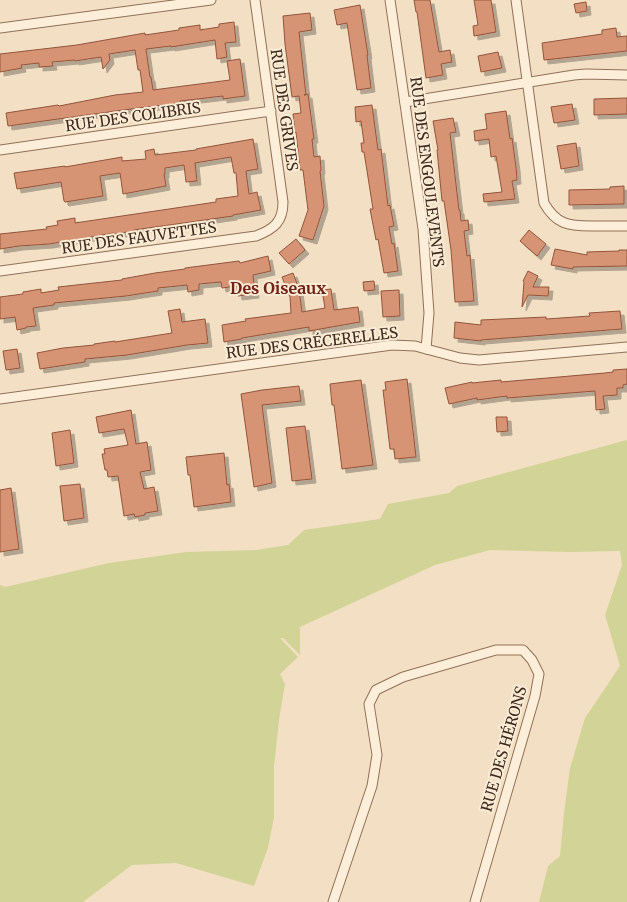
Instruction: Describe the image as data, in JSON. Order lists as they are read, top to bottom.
{
  "streets": {
    "street": [
      "RUE DES GRIVES",
      "RUE DES COLIBRIS",
      "RUE DES ENGOULEVENTS",
      "RUE DES FAUVETTES",
      "RUE DES CRÉCERELLES",
      "RUE DES HÉRONS"
    ]
  },
  "crossings": [
    ["RUE DES GRIVES", "RUE DES COLIBRIS"],
    ["RUE DES GRIVES", "RUE DES FAUVETTES"],
    ["RUE DES ENGOULEVENTS", "RUE DES CRÉCERELLES"]
  ],
  "districts": ["Des Oiseaux"]
}
